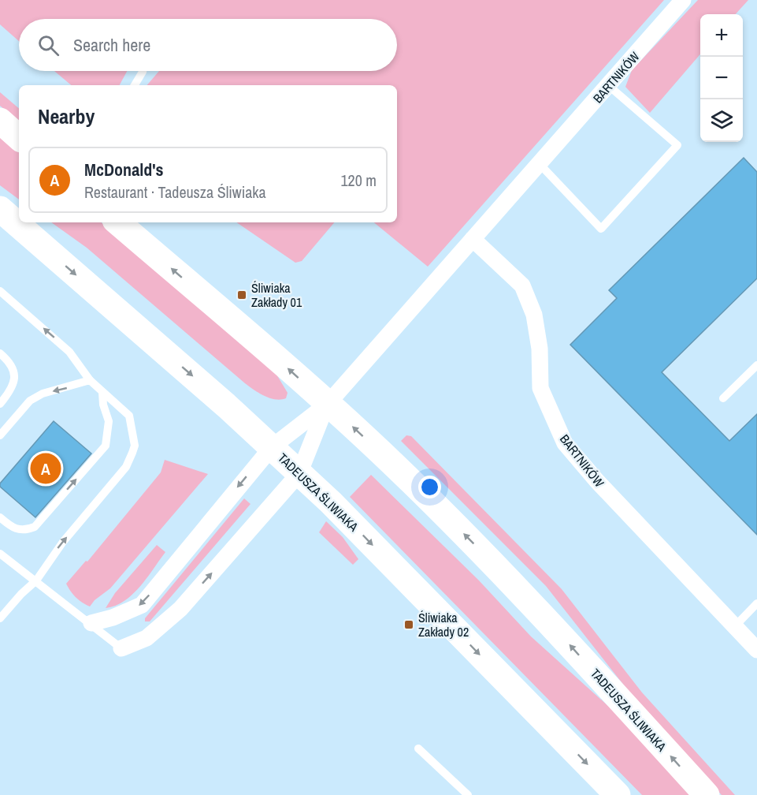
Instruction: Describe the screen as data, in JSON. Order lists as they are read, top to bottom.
{
  "streets": {
    "main road": ["TADEUSZA ŚLIWIAKA"],
    "street": ["BARTNIKÓW"]
  },
  "crossings": [
    ["BARTNIKÓW", "TADEUSZA ŚLIWIAKA"]
  ],
  "places": {
    "transit": ["Śliwiaka Zakłady 01", "Śliwiaka Zakłady 02"]
  },
  "page": {
    "map_buttons": ["+", "−"],
    "search": "Search here",
    "heading": "Nearby",
    "list": [
      {
        "mark": "A",
        "name": "McDonald's",
        "note": "Restaurant · Tadeusza Śliwiaka",
        "value": "120 m"
      }
    ],
    "pins": "A"
  }
}
